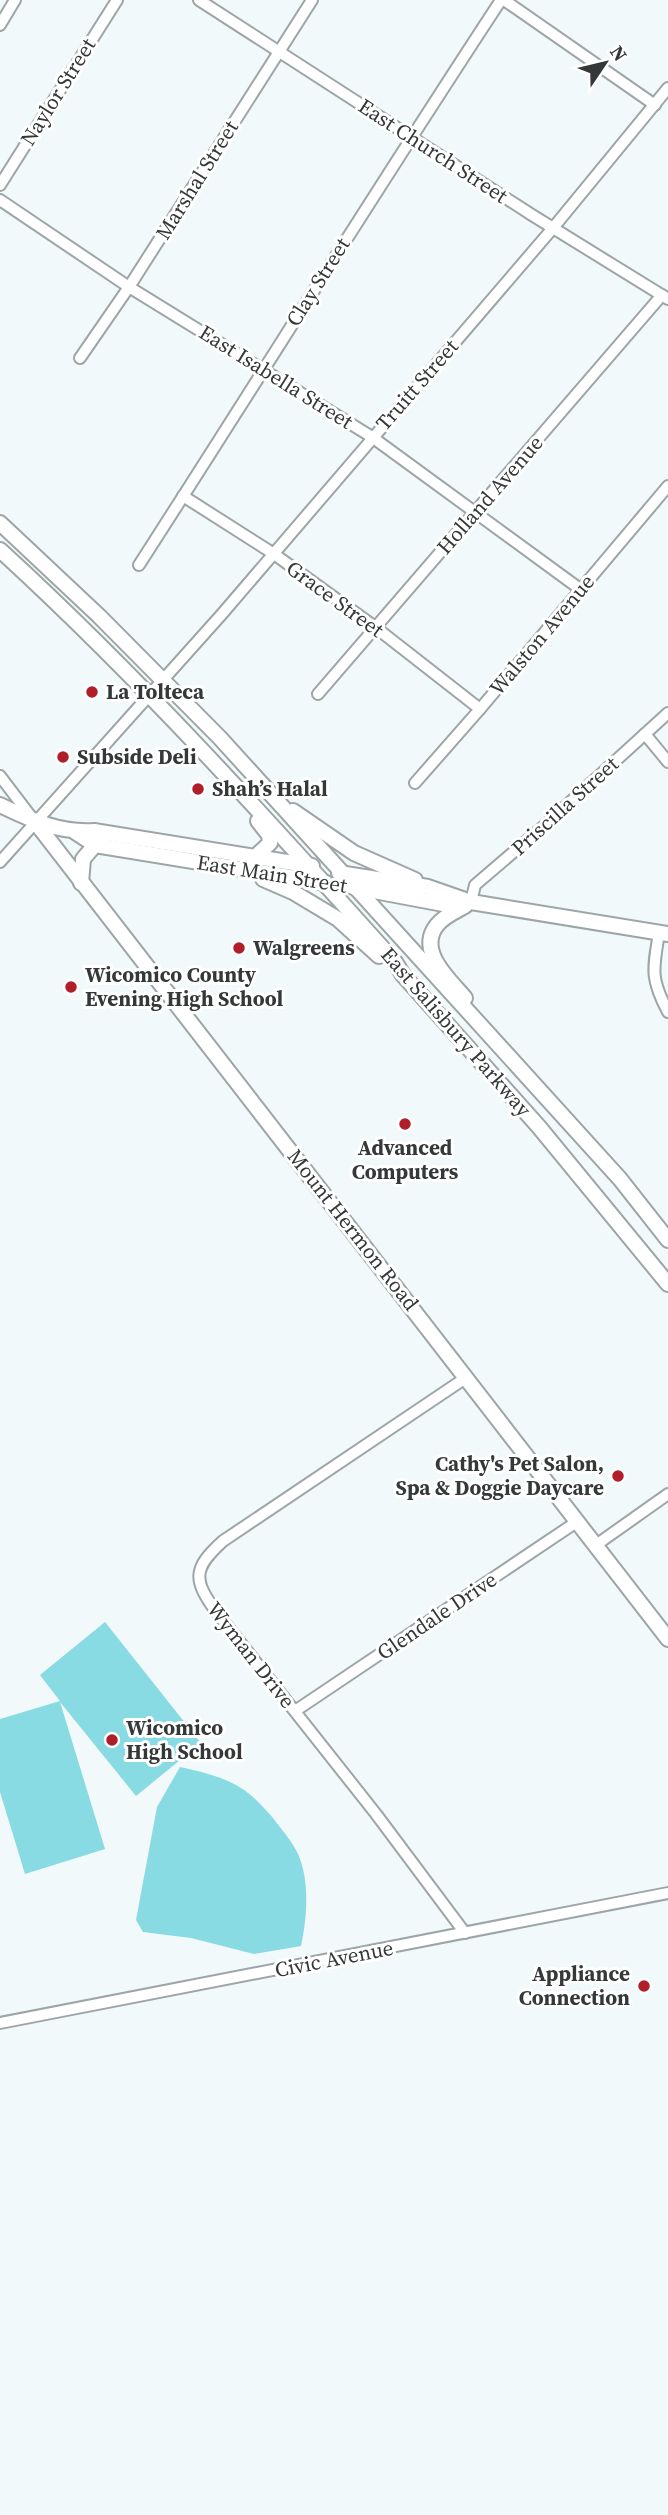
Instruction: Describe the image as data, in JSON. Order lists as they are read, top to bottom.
{
  "streets": {
    "main road": ["East Main Street", "East Salisbury Parkway", "Mount Hermon Road"],
    "street": [
      "Naylor Street",
      "East Church Street",
      "Marshal Street",
      "Clay Street",
      "East Isabella Street",
      "Truitt Street",
      "Holland Avenue",
      "Grace Street",
      "Walston Avenue",
      "Priscilla Street",
      "Glendale Drive",
      "Wyman Drive",
      "Civic Avenue"
    ]
  },
  "crossings": [
    ["East Church Street", "Marshal Street"],
    ["East Church Street", "Clay Street"],
    ["East Church Street", "Truitt Street"],
    ["East Church Street", "Holland Avenue"],
    ["Marshal Street", "East Isabella Street"],
    ["Clay Street", "East Isabella Street"],
    ["Clay Street", "Grace Street"],
    ["East Isabella Street", "Truitt Street"],
    ["East Isabella Street", "Holland Avenue"],
    ["East Isabella Street", "Walston Avenue"],
    ["Truitt Street", "Grace Street"],
    ["Truitt Street", "East Main Street"],
    ["Truitt Street", "East Salisbury Parkway"],
    ["Truitt Street", "Mount Hermon Road"],
    ["Holland Avenue", "Grace Street"],
    ["Grace Street", "Walston Avenue"],
    ["Priscilla Street", "East Main Street"],
    ["East Main Street", "East Salisbury Parkway"],
    ["East Main Street", "Mount Hermon Road"],
    ["Mount Hermon Road", "Glendale Drive"],
    ["Mount Hermon Road", "Wyman Drive"],
    ["Glendale Drive", "Wyman Drive"],
    ["Wyman Drive", "Civic Avenue"]
  ],
  "places": [
    "La Tolteca",
    "Subside Deli",
    "Shah’s Halal",
    "Walgreens",
    "Wicomico County Evening High School",
    "Advanced Computers",
    "Cathy's Pet Salon, Spa & Doggie Daycare",
    "Wicomico High School",
    "Appliance Connection"
  ],
  "north": "top right"
}
